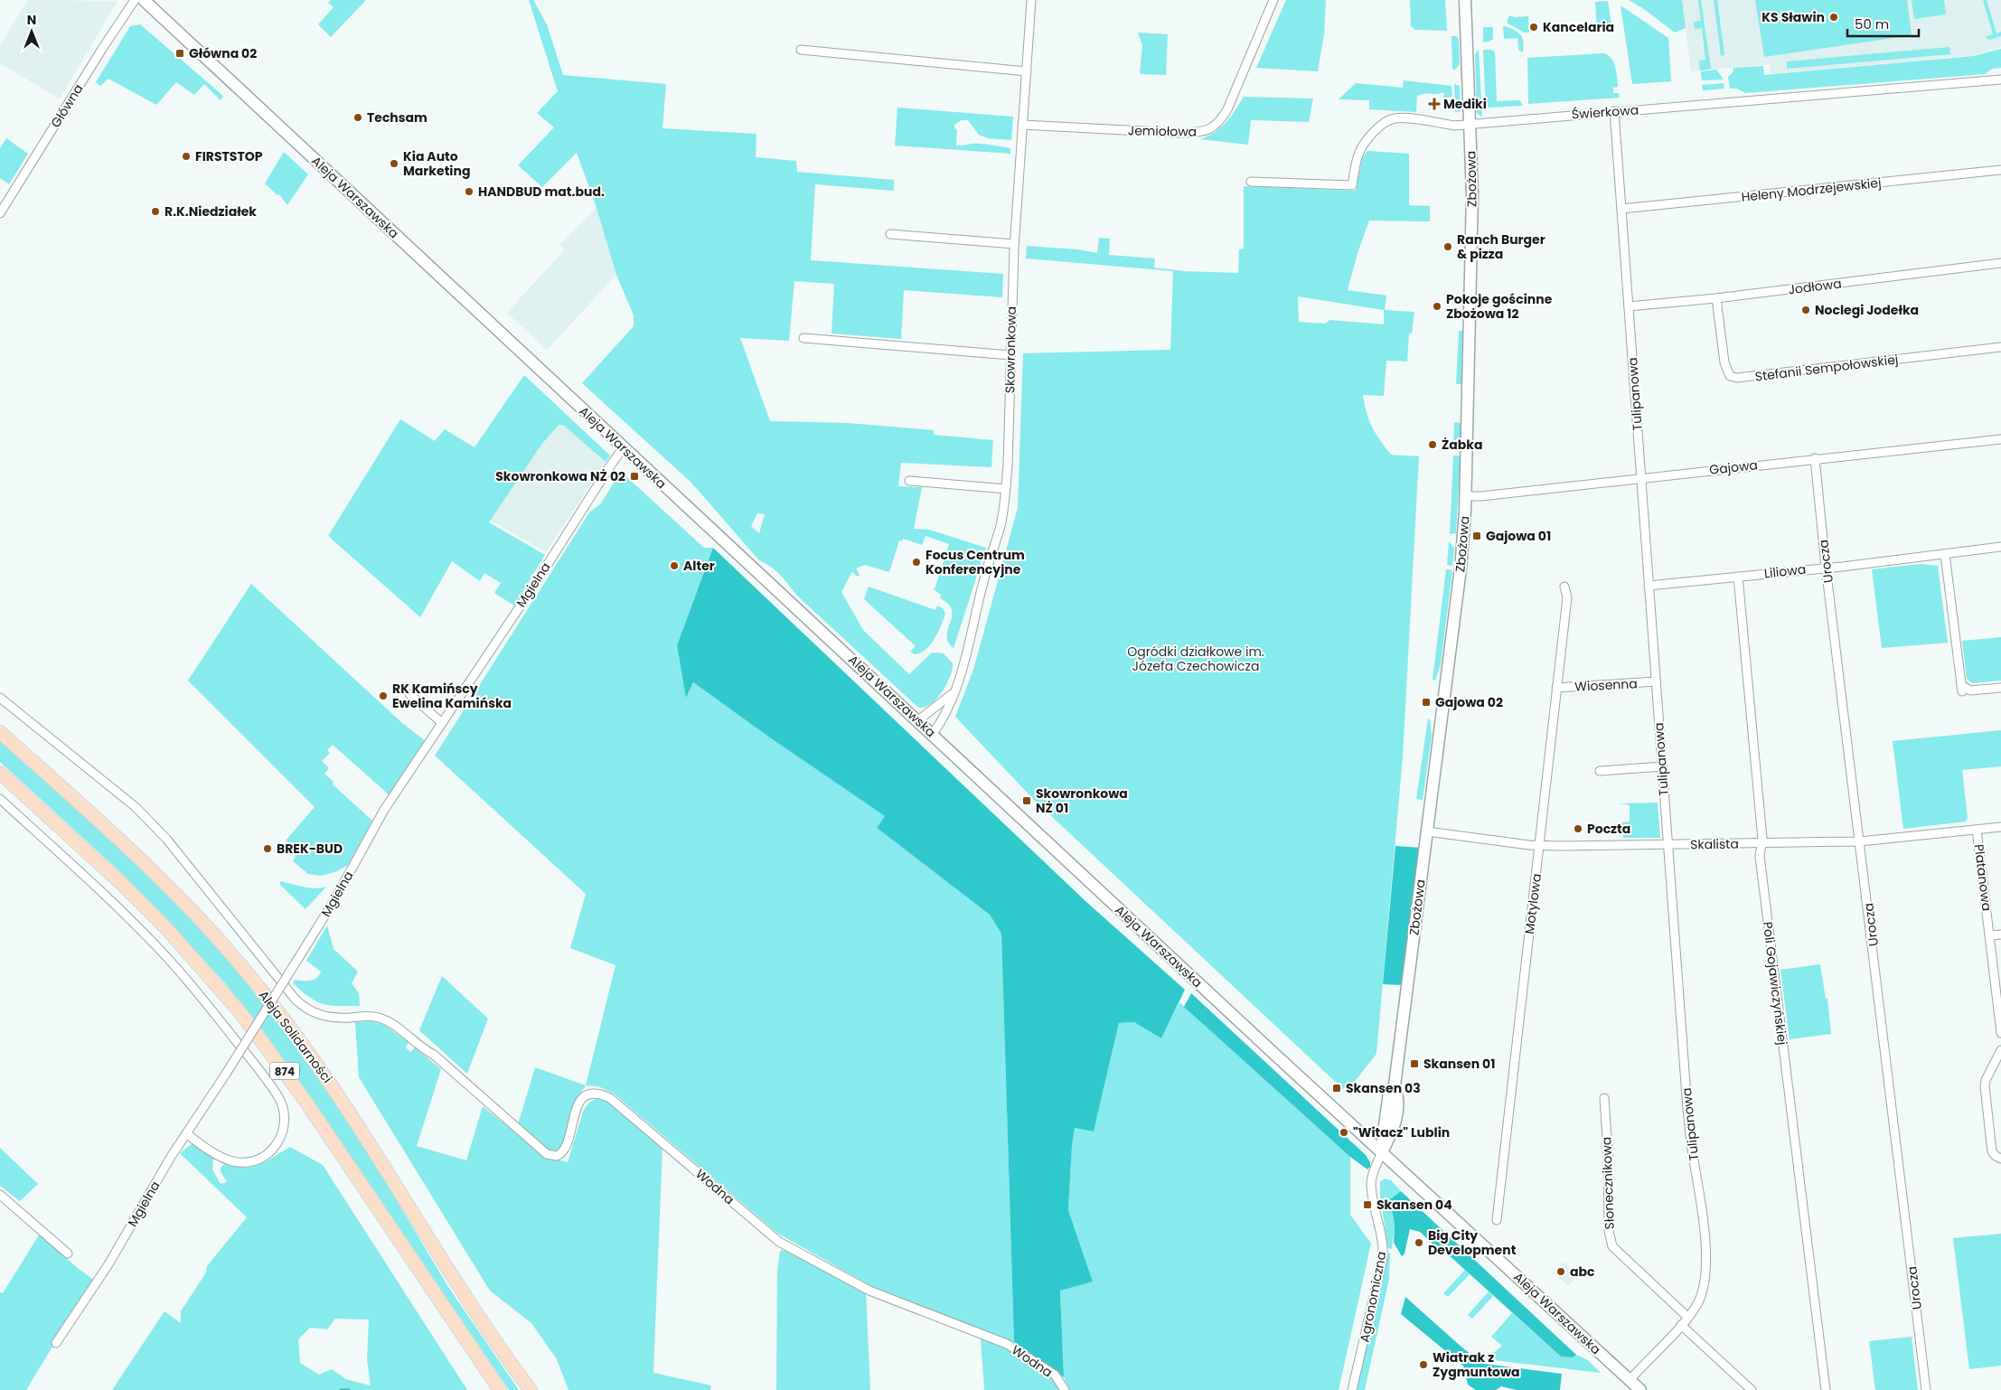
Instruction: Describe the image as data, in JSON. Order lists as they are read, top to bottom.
{
  "streets": {
    "main road": ["Aleja Solidarności", "874"],
    "street": [
      "Główna",
      "Świerkowa",
      "Jemiołowa",
      "Zbożowa",
      "Heleny Modrzejewskiej",
      "Aleja Warszawska",
      "Jodłowa",
      "Skowronkowa",
      "Stefanii Sempołowskiej",
      "Tulipanowa",
      "Gajowa",
      "Urocza",
      "Liliowa",
      "Mgielna",
      "Wiosenna",
      "Skalista",
      "Platanowa",
      "Motylowa",
      "Poli Gojawiczyńskiej",
      "Słonecznikowa",
      "Wodna",
      "Agronomiczna"
    ]
  },
  "crossings": [
    ["Świerkowa", "Zbożowa"],
    ["Świerkowa", "Tulipanowa"],
    ["Jemiołowa", "Skowronkowa"],
    ["Zbożowa", "Aleja Warszawska"],
    ["Zbożowa", "Gajowa"],
    ["Zbożowa", "Skalista"],
    ["Zbożowa", "Agronomiczna"],
    ["Heleny Modrzejewskiej", "Tulipanowa"],
    ["Aleja Warszawska", "Skowronkowa"],
    ["Aleja Warszawska", "Tulipanowa"],
    ["Aleja Warszawska", "Mgielna"],
    ["Aleja Warszawska", "Agronomiczna"],
    ["Jodłowa", "Stefanii Sempołowskiej"],
    ["Jodłowa", "Tulipanowa"],
    ["Tulipanowa", "Gajowa"],
    ["Tulipanowa", "Liliowa"],
    ["Tulipanowa", "Wiosenna"],
    ["Tulipanowa", "Skalista"],
    ["Tulipanowa", "Słonecznikowa"],
    ["Gajowa", "Urocza"],
    ["Urocza", "Liliowa"],
    ["Urocza", "Skalista"],
    ["Liliowa", "Poli Gojawiczyńskiej"],
    ["Wiosenna", "Motylowa"],
    ["Skalista", "Platanowa"],
    ["Skalista", "Motylowa"],
    ["Skalista", "Poli Gojawiczyńskiej"]
  ],
  "parks": ["Ogródki działkowe im. Józefa Czechowicza"],
  "places": {
    "other": [
      "KS Sławin",
      "Kancelaria",
      "Techsam",
      "FIRSTSTOP",
      "Kia Auto Marketing",
      "HANDBUD mat.bud.",
      "R.K.Niedziałek",
      "Ranch Burger & pizza",
      "Pokoje gościnne Zbożowa 12",
      "Noclegi Jodełka",
      "Żabka",
      "Focus Centrum Konferencyjne",
      "Alter",
      "RK Kamińscy Ewelina Kamińska",
      "Poczta",
      "BREK-BUD",
      "\"Witacz\" Lublin",
      "Big City Development",
      "abc",
      "Wiatrak z Zygmuntowa"
    ],
    "transit": [
      "Główna 02",
      "Skowronkowa NŻ 02",
      "Gajowa 01",
      "Gajowa 02",
      "Skowronkowa NŻ 01",
      "Skansen 01",
      "Skansen 03",
      "Skansen 04"
    ],
    "health": ["Mediki"]
  },
  "scale_bar": "50 m",
  "north": "top"
}
